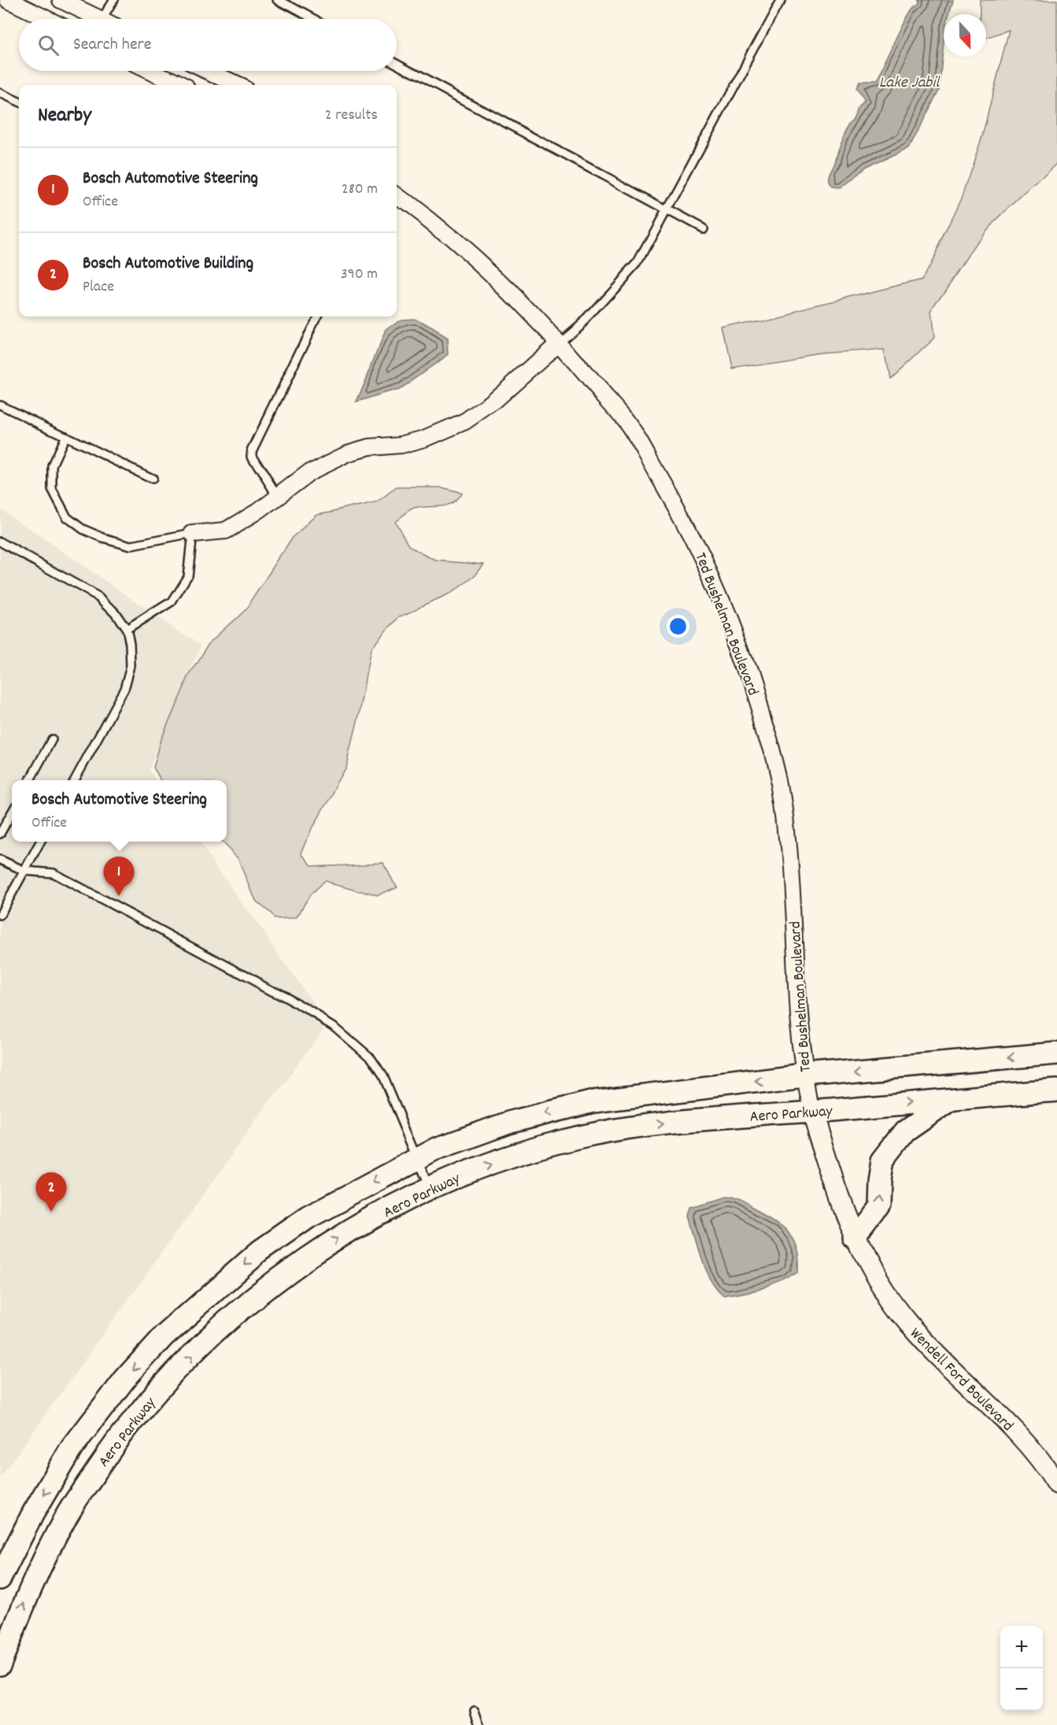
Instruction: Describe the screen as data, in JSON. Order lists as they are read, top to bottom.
{
  "streets": {
    "main road": ["Aero Parkway"],
    "street": ["Ted Bushelman Boulevard", "Wendell Ford Boulevard"]
  },
  "crossings": [
    ["Ted Bushelman Boulevard", "Aero Parkway"],
    ["Ted Bushelman Boulevard", "Wendell Ford Boulevard"],
    ["Aero Parkway", "Wendell Ford Boulevard"]
  ],
  "water": ["Lake Jabil"],
  "north": "bottom",
  "page": {
    "search": "Search here",
    "heading": ["Nearby", "2 results"],
    "list": [
      {
        "mark": "1",
        "name": "Bosch Automotive Steering",
        "note": "Office",
        "value": "280 m"
      },
      {
        "mark": "2",
        "name": "Bosch Automotive Building",
        "note": "Place",
        "value": "390 m"
      }
    ],
    "popup": ["Bosch Automotive Steering", "Office"],
    "pins": ["1", "2"],
    "map_buttons": ["+", "−"]
  }
}
